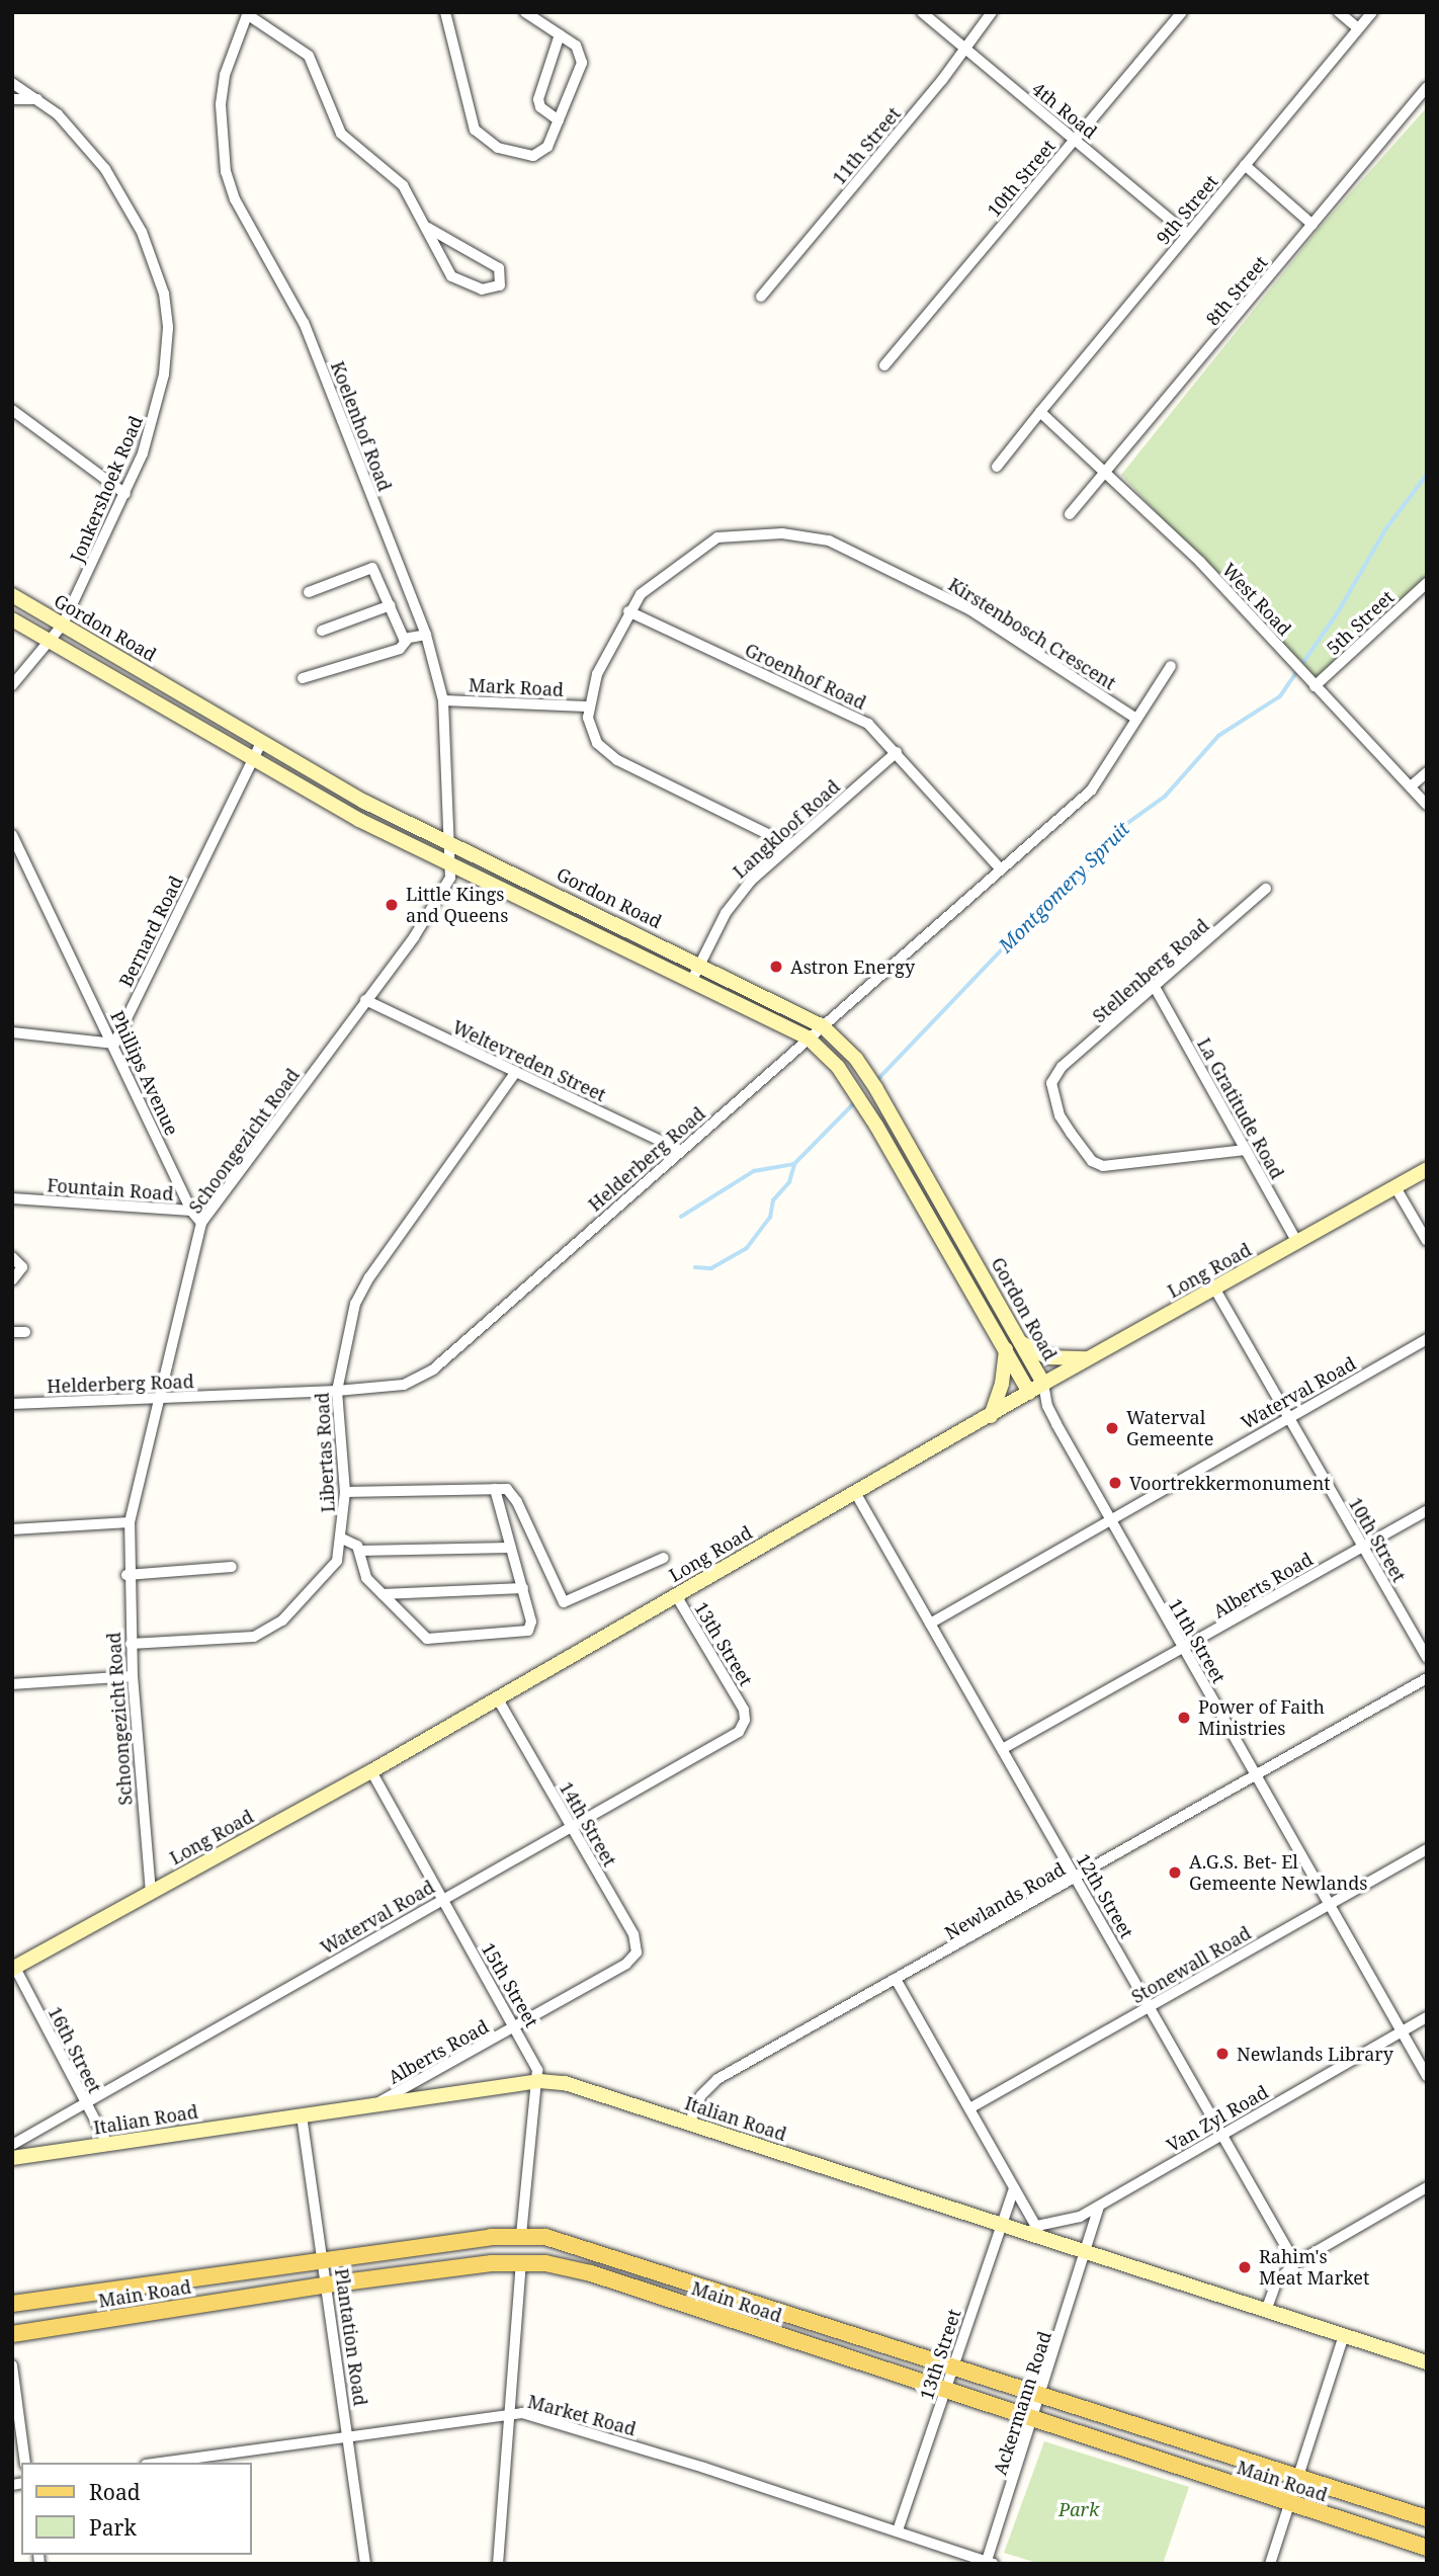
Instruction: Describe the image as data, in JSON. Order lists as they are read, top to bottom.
{
  "streets": {
    "main road": ["Main Road"],
    "street": [
      "4th Road",
      "11th Street",
      "10th Street",
      "9th Street",
      "8th Street",
      "Koelenhof Road",
      "Jonkershoek Road",
      "West Road",
      "5th Street",
      "Gordon Road",
      "Kirstenbosch Crescent",
      "Groenhof Road",
      "Mark Road",
      "Langkloof Road",
      "Bernard Road",
      "Stellenberg Road",
      "Weltevreden Street",
      "Phillips Avenue",
      "La Gratitude Road",
      "Schoongezicht Road",
      "Helderberg Road",
      "Fountain Road",
      "Long Road",
      "Waterval Road",
      "Libertas Road",
      "Alberts Road",
      "13th Street",
      "14th Street",
      "12th Street",
      "Newlands Road",
      "Stonewall Road",
      "15th Street",
      "16th Street",
      "Italian Road",
      "Van Zyl Road",
      "Plantation Road",
      "Ackermann Road",
      "Market Road"
    ]
  },
  "crossings": [
    ["4th Road", "11th Street"],
    ["4th Road", "10th Street"],
    ["4th Road", "9th Street"],
    ["11th Street", "Gordon Road"],
    ["11th Street", "Long Road"],
    ["11th Street", "Waterval Road"],
    ["11th Street", "Alberts Road"],
    ["11th Street", "Newlands Road"],
    ["11th Street", "Stonewall Road"],
    ["11th Street", "Van Zyl Road"],
    ["10th Street", "Long Road"],
    ["10th Street", "Waterval Road"],
    ["10th Street", "Alberts Road"],
    ["9th Street", "West Road"],
    ["8th Street", "West Road"],
    ["Koelenhof Road", "Gordon Road"],
    ["Koelenhof Road", "Mark Road"],
    ["Koelenhof Road", "Schoongezicht Road"],
    ["Jonkershoek Road", "Gordon Road"],
    ["West Road", "5th Street"],
    ["Gordon Road", "Langkloof Road"],
    ["Gordon Road", "Bernard Road"],
    ["Gordon Road", "Schoongezicht Road"],
    ["Gordon Road", "Helderberg Road"],
    ["Gordon Road", "Long Road"],
    ["Kirstenbosch Crescent", "Groenhof Road"],
    ["Kirstenbosch Crescent", "Mark Road"],
    ["Kirstenbosch Crescent", "Helderberg Road"],
    ["Groenhof Road", "Langkloof Road"],
    ["Groenhof Road", "Helderberg Road"],
    ["Bernard Road", "Phillips Avenue"],
    ["Stellenberg Road", "La Gratitude Road"],
    ["Weltevreden Street", "Schoongezicht Road"],
    ["Weltevreden Street", "Helderberg Road"],
    ["Weltevreden Street", "Libertas Road"],
    ["Phillips Avenue", "Fountain Road"],
    ["La Gratitude Road", "Long Road"],
    ["Schoongezicht Road", "Helderberg Road"],
    ["Schoongezicht Road", "Fountain Road"],
    ["Schoongezicht Road", "Long Road"],
    ["Schoongezicht Road", "Libertas Road"],
    ["Helderberg Road", "Libertas Road"],
    ["Long Road", "13th Street"],
    ["Long Road", "14th Street"],
    ["Long Road", "12th Street"],
    ["Long Road", "15th Street"],
    ["Long Road", "16th Street"],
    ["Waterval Road", "13th Street"],
    ["Waterval Road", "14th Street"],
    ["Waterval Road", "12th Street"],
    ["Waterval Road", "15th Street"],
    ["Waterval Road", "16th Street"],
    ["Alberts Road", "14th Street"],
    ["Alberts Road", "12th Street"],
    ["Alberts Road", "15th Street"],
    ["Alberts Road", "Italian Road"],
    ["13th Street", "Italian Road"],
    ["13th Street", "Main Road"],
    ["13th Street", "Market Road"],
    ["12th Street", "Newlands Road"],
    ["12th Street", "Stonewall Road"],
    ["12th Street", "Van Zyl Road"],
    ["Newlands Road", "Italian Road"],
    ["15th Street", "Italian Road"],
    ["15th Street", "Main Road"],
    ["16th Street", "Italian Road"],
    ["Italian Road", "Van Zyl Road"],
    ["Italian Road", "Plantation Road"],
    ["Italian Road", "Ackermann Road"],
    ["Main Road", "Plantation Road"],
    ["Main Road", "Ackermann Road"],
    ["Plantation Road", "Market Road"],
    ["Ackermann Road", "Market Road"]
  ],
  "water": ["Montgomery Spruit"],
  "parks": ["Park"],
  "places": [
    "Little Kings and Queens",
    "Astron Energy",
    "Waterval Gemeente",
    "Voortrekkermonument",
    "Power of Faith Ministries",
    "A.G.S. Bet- El Gemeente Newlands",
    "Newlands Library",
    "Rahim's Meat Market"
  ],
  "legend": ["Road", "Park"]
}
